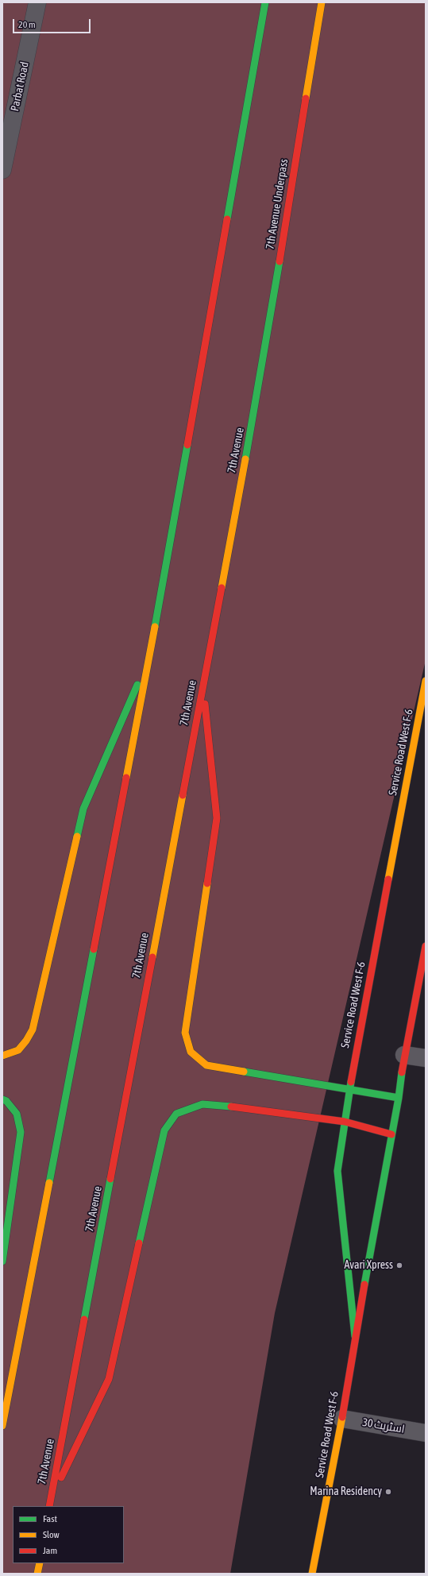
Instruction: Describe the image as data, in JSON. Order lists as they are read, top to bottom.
{
  "streets": {
    "main road": ["7th Avenue Underpass", "7th Avenue", "Service Road West F-6"],
    "street": ["Parbat Road", "اسٹریٹ 30"]
  },
  "crossings": [
    ["7th Avenue Underpass", "7th Avenue"],
    ["Service Road West F-6", "اسٹریٹ 30"]
  ],
  "places": ["Avari Xpress", "Marina Residency"],
  "legend": ["Fast", "Slow", "Jam"],
  "scale_bar": "20 m"
}
